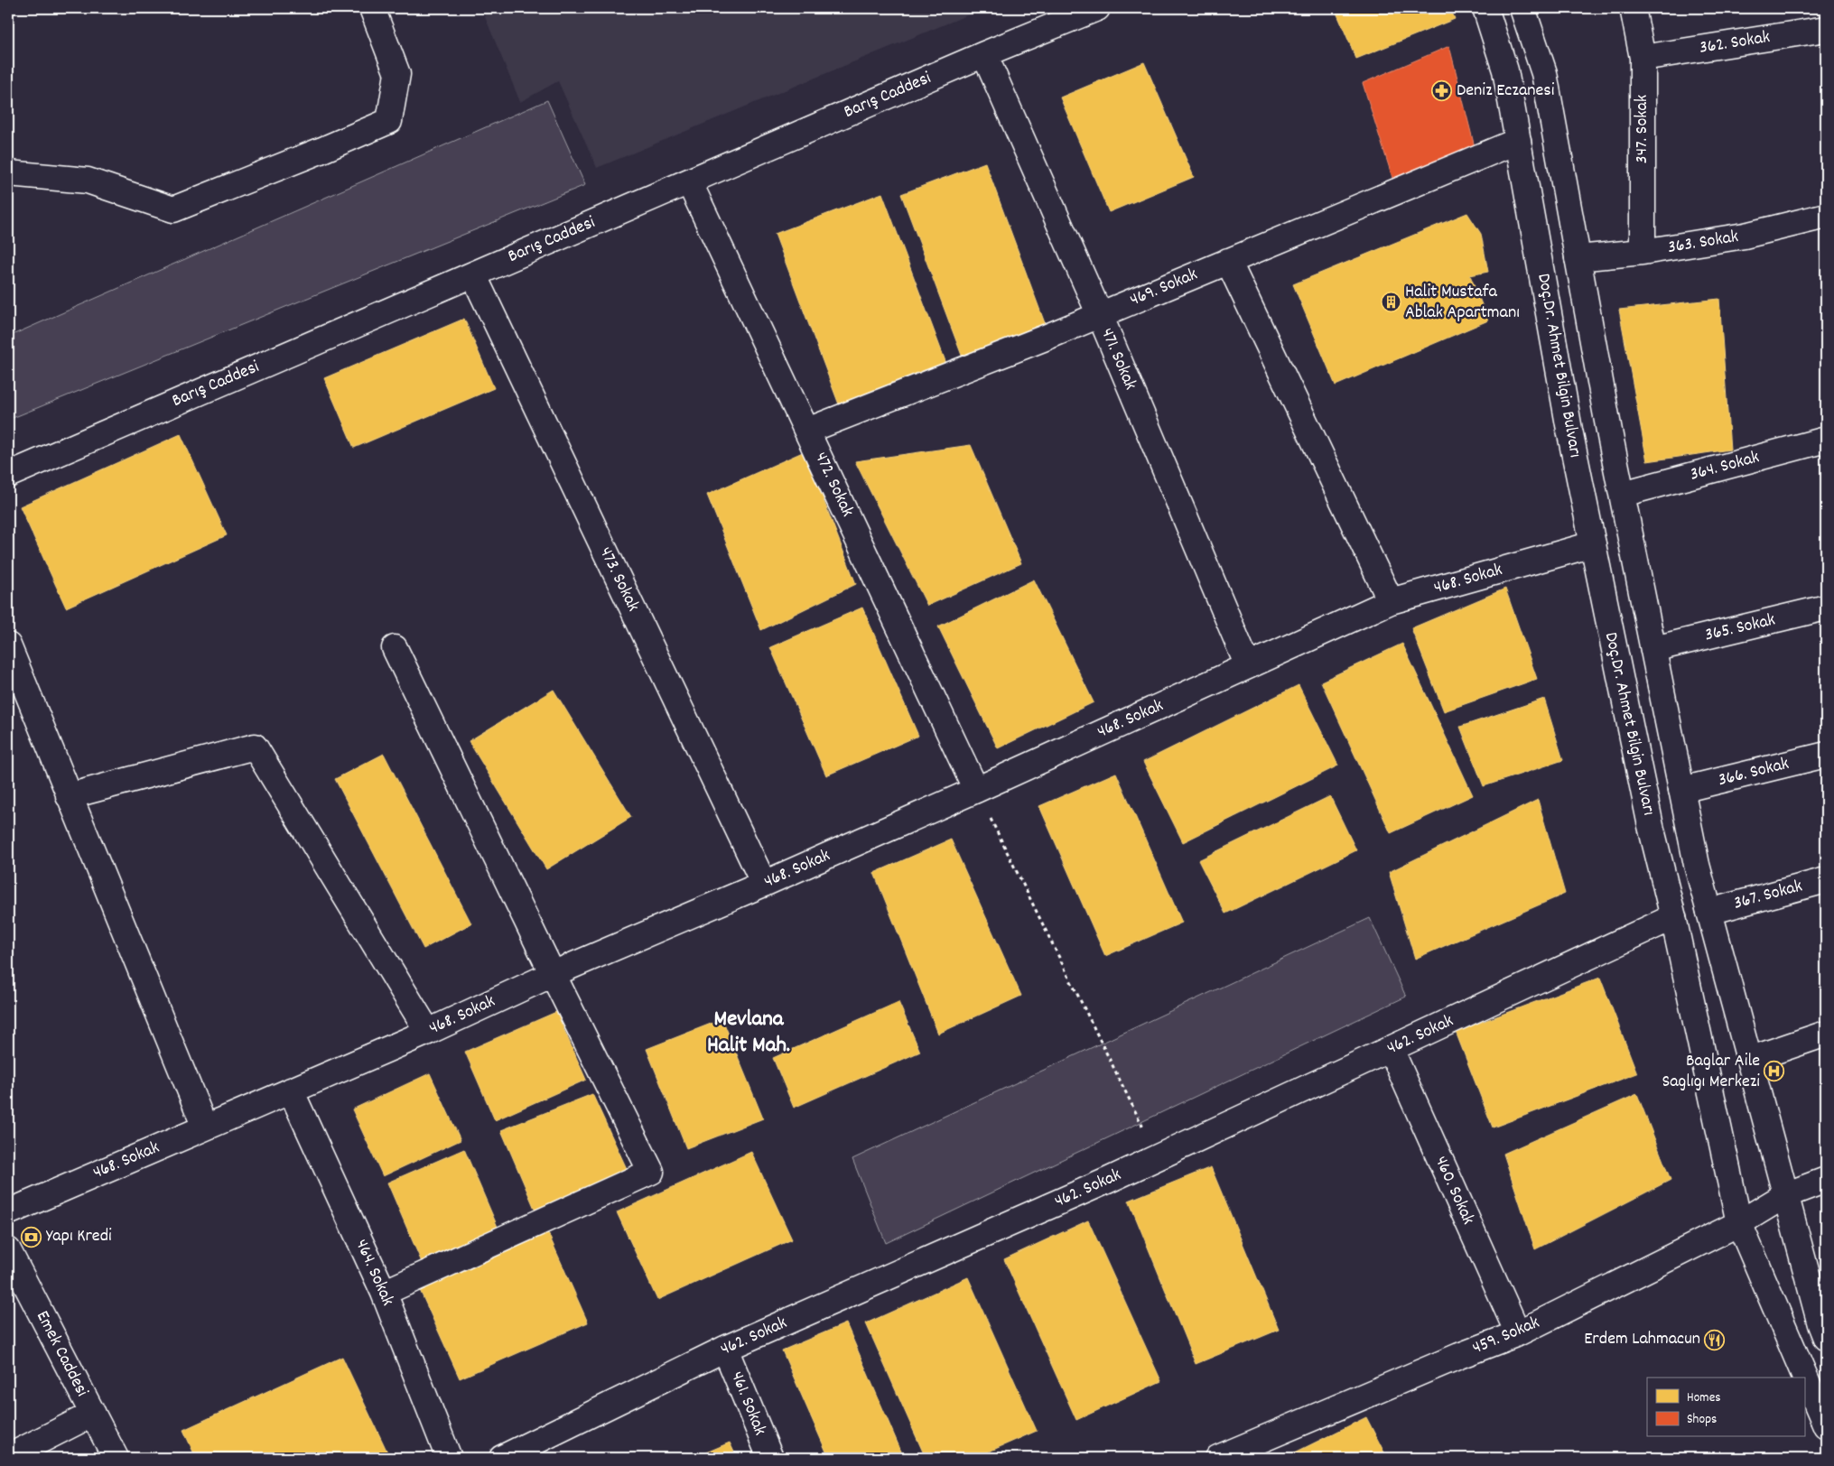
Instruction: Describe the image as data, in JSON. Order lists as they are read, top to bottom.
{
  "streets": {
    "street": [
      "362. Sokak",
      "Barış Caddesi",
      "347. Sokak",
      "363. Sokak",
      "469. Sokak",
      "471. Sokak",
      "Doç.Dr. Ahmet Bilgin Bulvarı",
      "364. Sokak",
      "472. Sokak",
      "473. Sokak",
      "468. Sokak",
      "365. Sokak",
      "366. Sokak",
      "367. Sokak",
      "462. Sokak",
      "460. Sokak",
      "464. Sokak",
      "459. Sokak",
      "Emek Caddesi",
      "461. Sokak"
    ]
  },
  "crossings": [
    ["362. Sokak", "347. Sokak"],
    ["Barış Caddesi", "471. Sokak"],
    ["Barış Caddesi", "472. Sokak"],
    ["Barış Caddesi", "473. Sokak"],
    ["347. Sokak", "363. Sokak"],
    ["363. Sokak", "Doç.Dr. Ahmet Bilgin Bulvarı"],
    ["469. Sokak", "471. Sokak"],
    ["469. Sokak", "Doç.Dr. Ahmet Bilgin Bulvarı"],
    ["469. Sokak", "472. Sokak"],
    ["471. Sokak", "468. Sokak"],
    ["Doç.Dr. Ahmet Bilgin Bulvarı", "364. Sokak"],
    ["Doç.Dr. Ahmet Bilgin Bulvarı", "468. Sokak"],
    ["Doç.Dr. Ahmet Bilgin Bulvarı", "365. Sokak"],
    ["Doç.Dr. Ahmet Bilgin Bulvarı", "366. Sokak"],
    ["Doç.Dr. Ahmet Bilgin Bulvarı", "367. Sokak"],
    ["Doç.Dr. Ahmet Bilgin Bulvarı", "462. Sokak"],
    ["Doç.Dr. Ahmet Bilgin Bulvarı", "459. Sokak"],
    ["472. Sokak", "468. Sokak"],
    ["473. Sokak", "468. Sokak"],
    ["468. Sokak", "464. Sokak"],
    ["462. Sokak", "460. Sokak"],
    ["462. Sokak", "461. Sokak"],
    ["460. Sokak", "459. Sokak"]
  ],
  "districts": ["Mevlana Halit Mah."],
  "places": {
    "pharmacy": ["Deniz Eczanesi"],
    "building": ["Halit Mustafa Ablak Apartmanı"],
    "hospital": ["Baglar Aile Saglıgı Merkezi"],
    "bank": ["Yapı Kredi"],
    "restaurant": ["Erdem Lahmacun"]
  },
  "legend": ["Homes", "Shops"]
}
